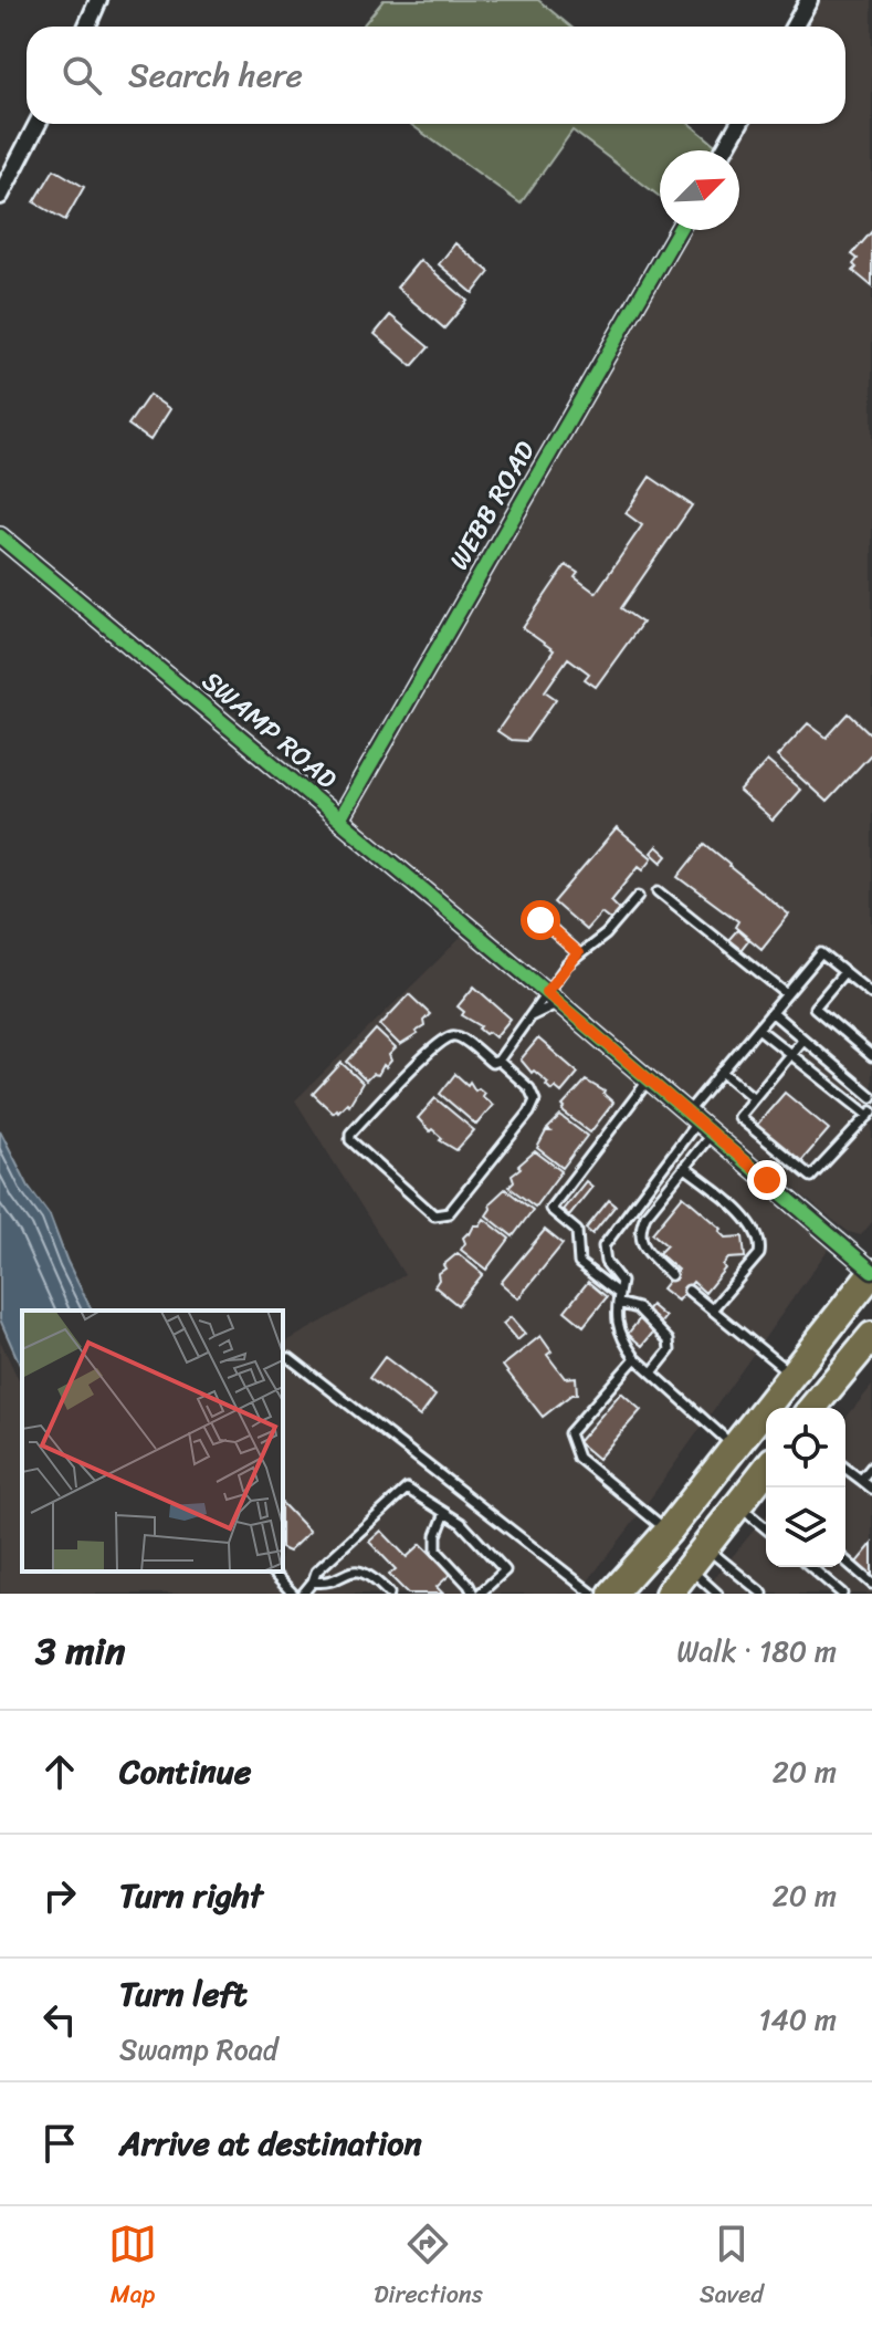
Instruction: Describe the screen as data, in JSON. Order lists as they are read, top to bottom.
{
  "streets": {
    "street": ["WEBB ROAD", "SWAMP ROAD"]
  },
  "crossings": [
    ["WEBB ROAD", "SWAMP ROAD"]
  ],
  "north": "top right",
  "page": {
    "search": "Search here",
    "heading": ["3 min", "Walk · 180 m"],
    "list": [
      ["Continue", "20 m"],
      ["Turn right", "20 m"],
      ["Turn left", "Swamp Road", "140 m"],
      "Arrive at destination"
    ],
    "nav": ["Map", "Directions", "Saved"]
  }
}
